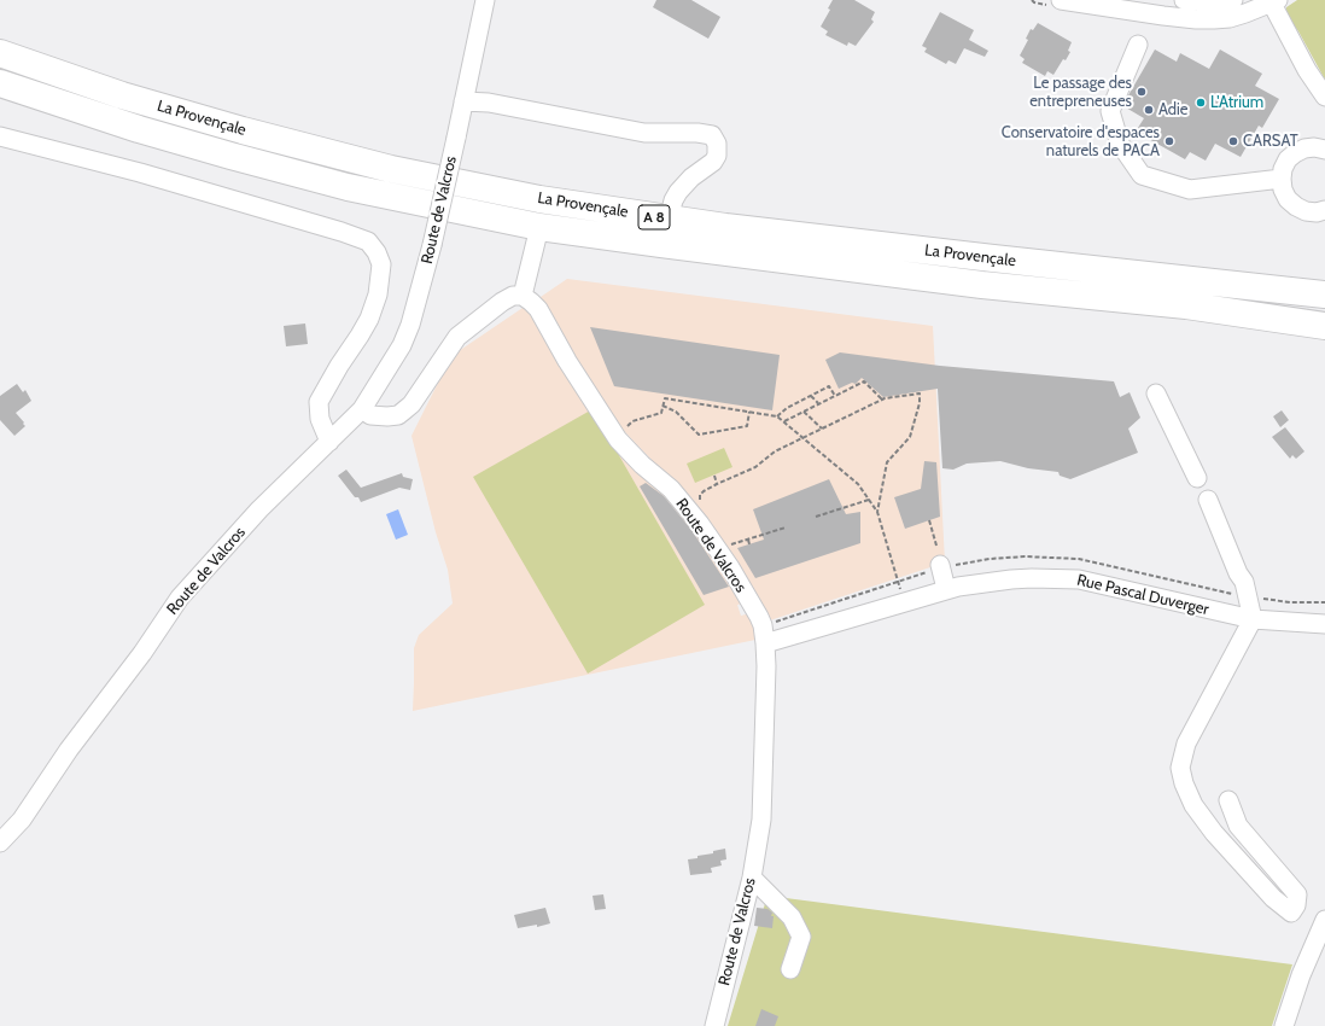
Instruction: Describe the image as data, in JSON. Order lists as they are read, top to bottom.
{
  "streets": {
    "highway": ["La Provençale", "A 8"],
    "street": ["Route de Valcros", "Rue Pascal Duverger"]
  },
  "crossings": [
    ["Route de Valcros", "Rue Pascal Duverger"]
  ],
  "places": [
    "Le passage des entrepreneuses",
    "L'Atrium",
    "Adie",
    "Conservatoire d'espaces naturels de PACA",
    "CARSAT"
  ]
}
